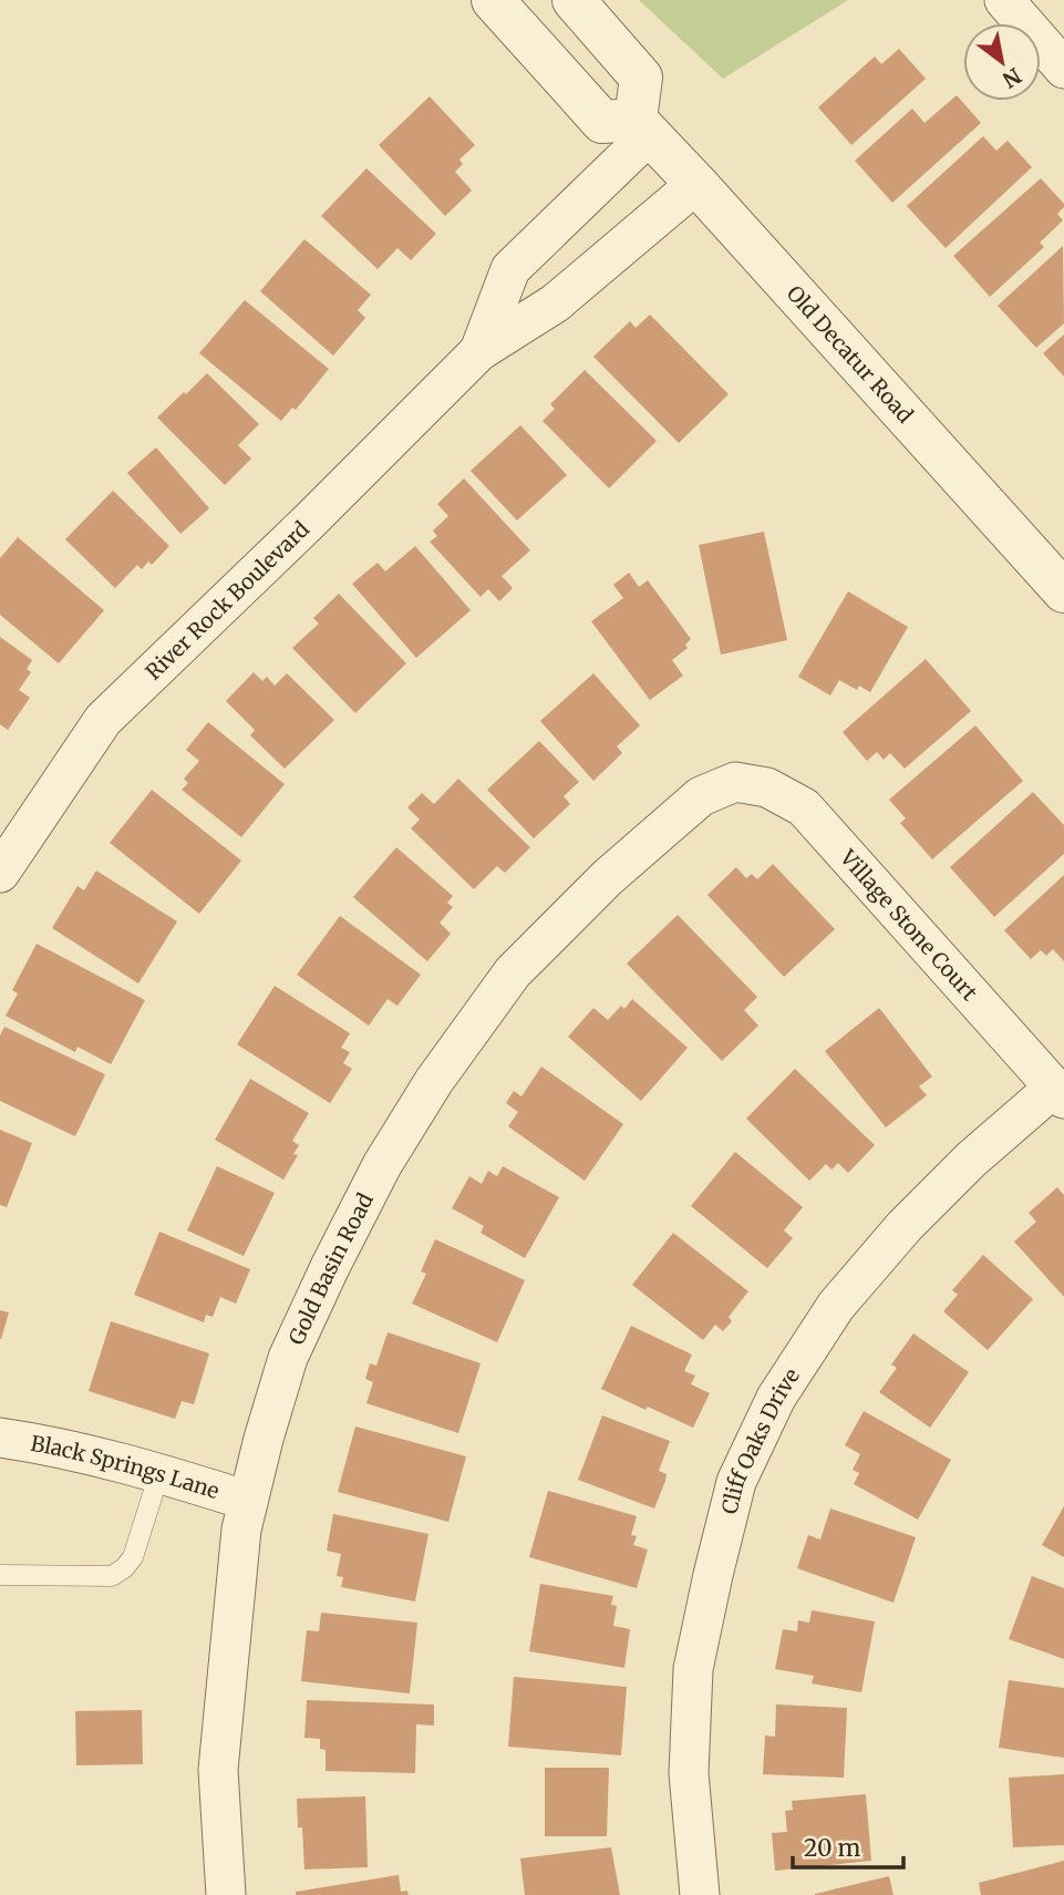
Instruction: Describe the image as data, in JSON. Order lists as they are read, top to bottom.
{
  "streets": {
    "street": [
      "Old Decatur Road",
      "River Rock Boulevard",
      "Village Stone Court",
      "Gold Basin Road",
      "Cliff Oaks Drive",
      "Black Springs Lane"
    ]
  },
  "crossings": [
    ["Old Decatur Road", "River Rock Boulevard"],
    ["Village Stone Court", "Gold Basin Road"],
    ["Village Stone Court", "Cliff Oaks Drive"],
    ["Gold Basin Road", "Black Springs Lane"]
  ],
  "scale_bar": "20 m",
  "north": "bottom right"
}
